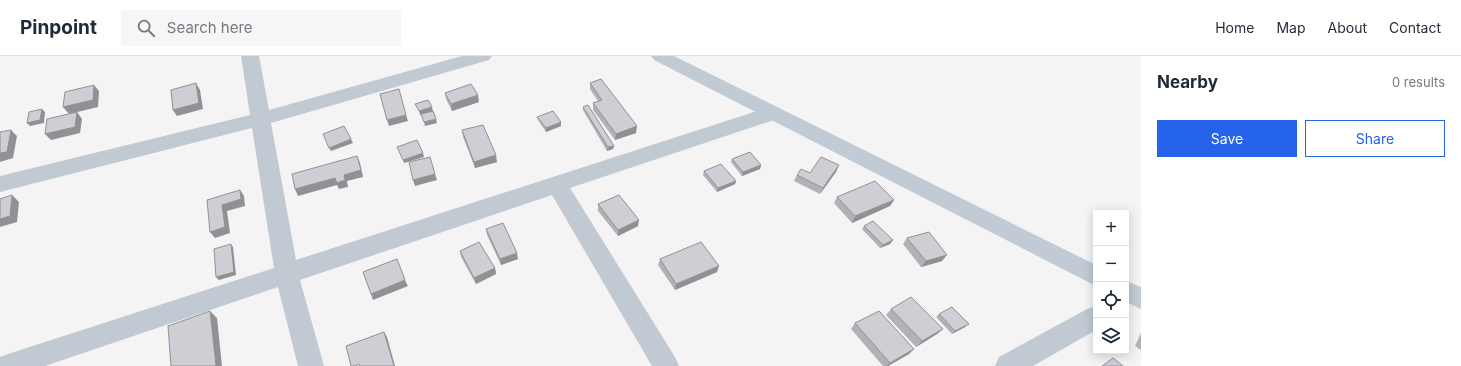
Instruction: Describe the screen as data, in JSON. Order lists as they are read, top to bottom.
{
  "page": {
    "header": "Pinpoint",
    "search": "Search here",
    "nav": [
      "Home",
      "Map",
      "About",
      "Contact"
    ],
    "heading": ["Nearby", "0 results"],
    "buttons": ["Save", "Share"],
    "map_buttons": ["+", "−"]
  }
}
